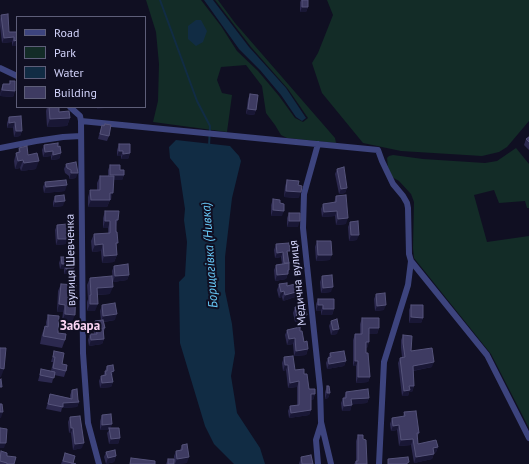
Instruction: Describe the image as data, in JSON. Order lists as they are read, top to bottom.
{
  "streets": {
    "street": ["вулиця Шевченка", "Медична вулиця"]
  },
  "districts": ["Забара"],
  "water": ["Борщагівка (Нивка)"],
  "legend": [
    "Road",
    "Park",
    "Water",
    "Building"
  ]
}
